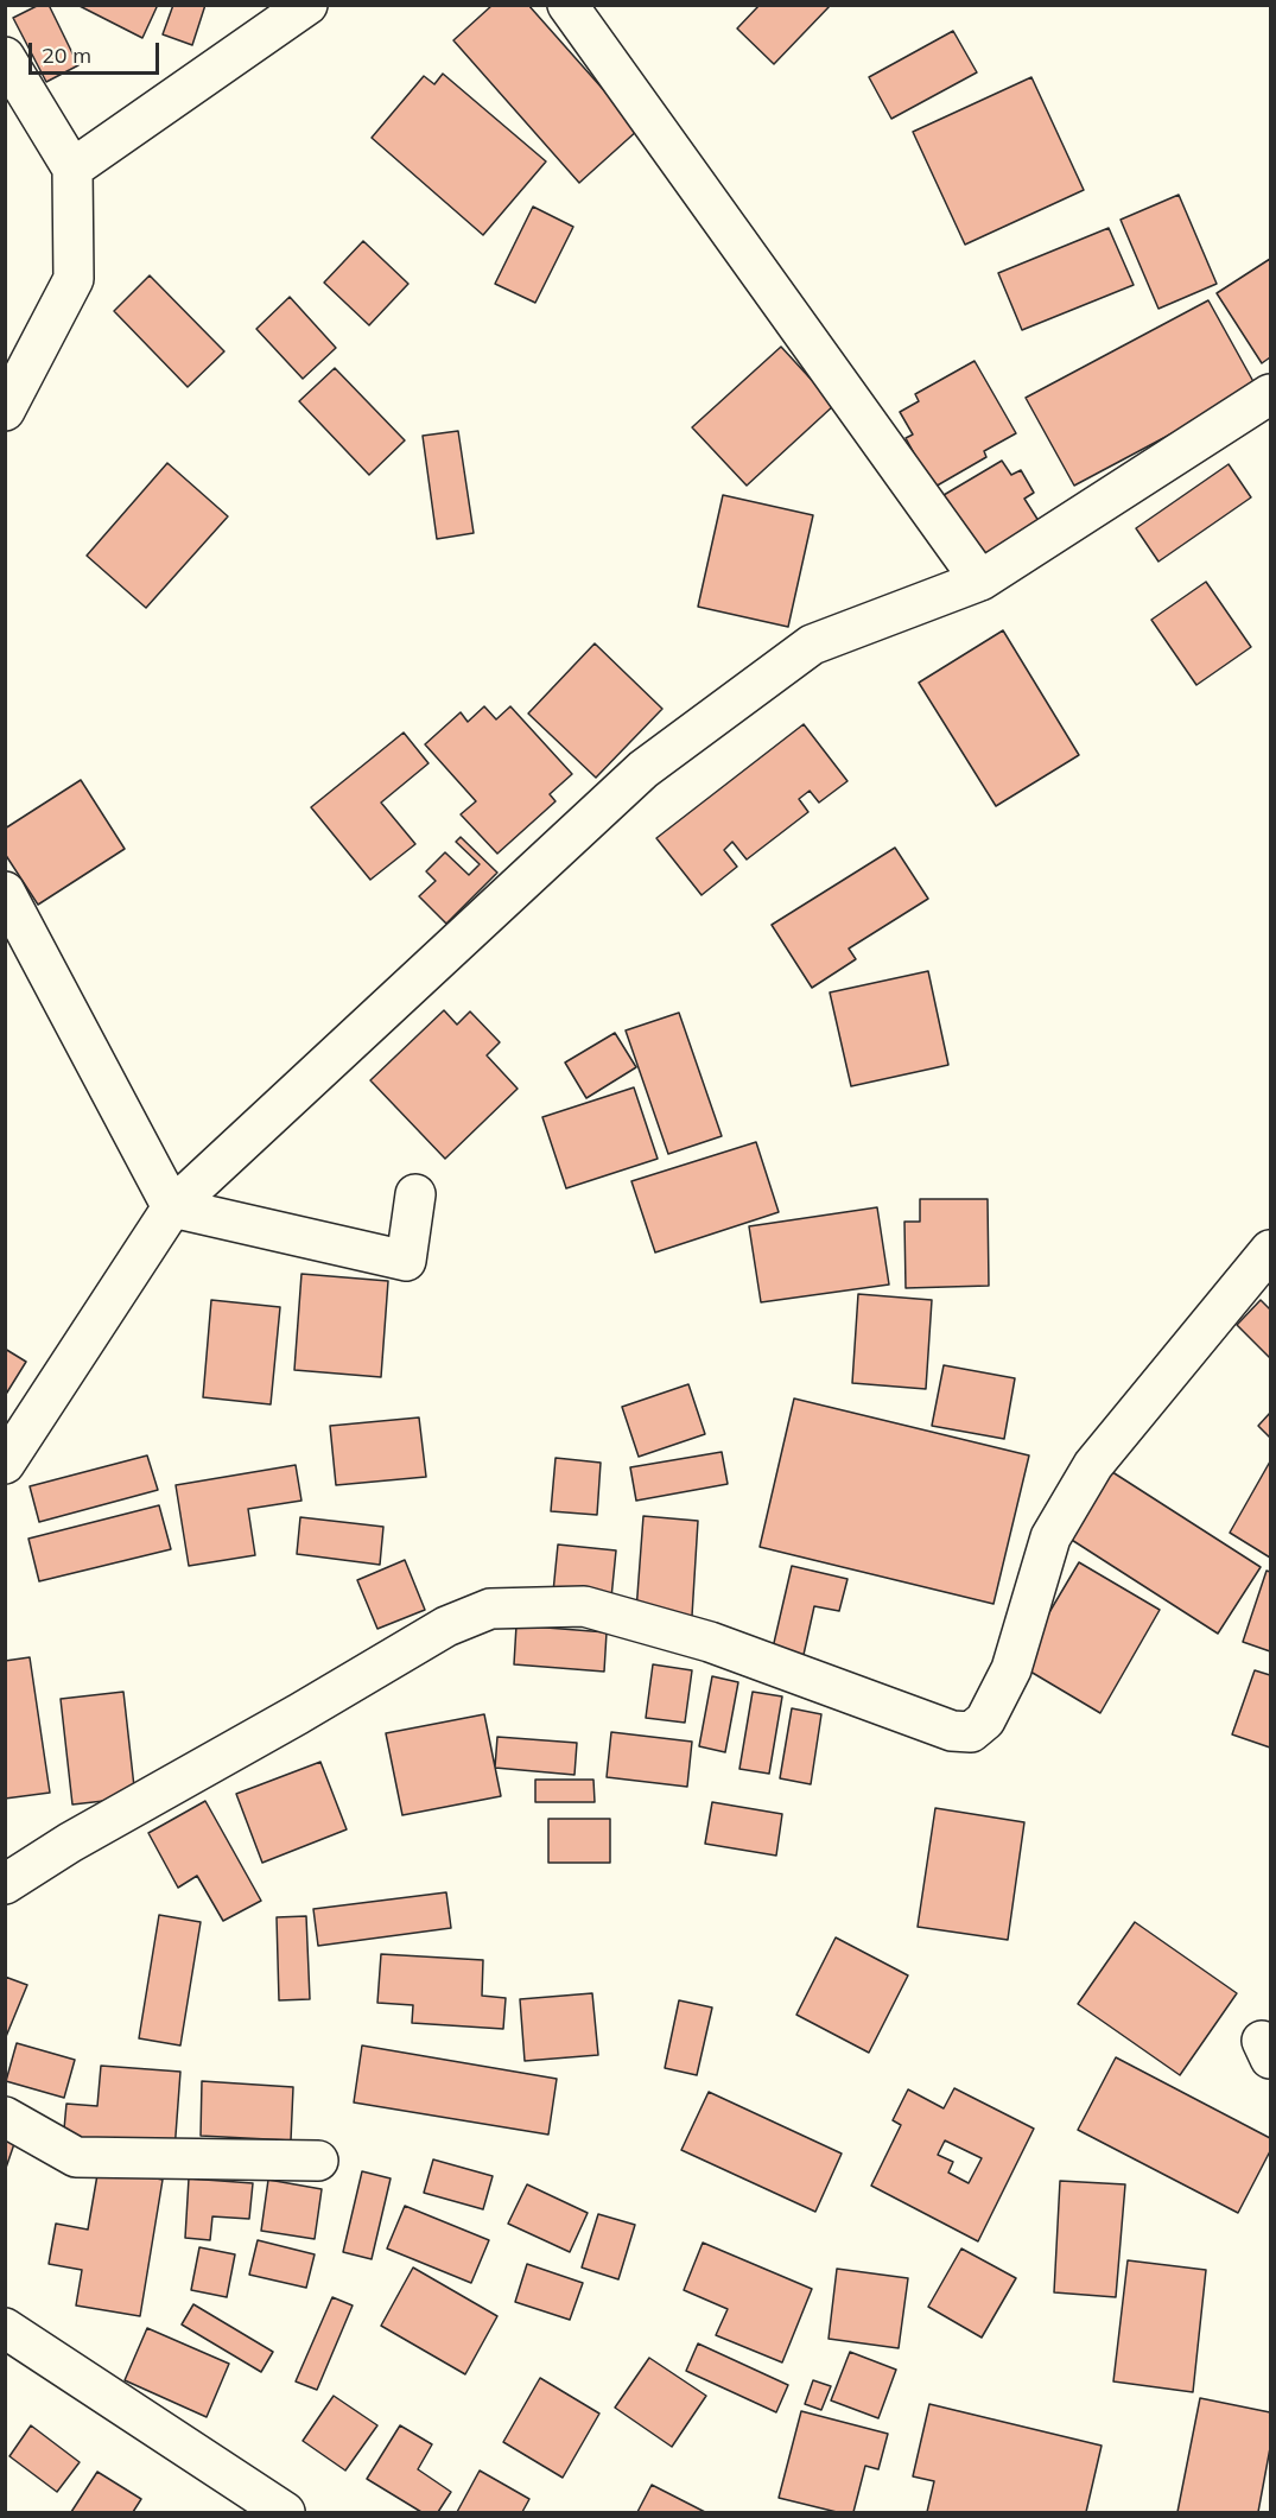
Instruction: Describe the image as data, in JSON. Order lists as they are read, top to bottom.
{
  "scale_bar": "20 m"
}
